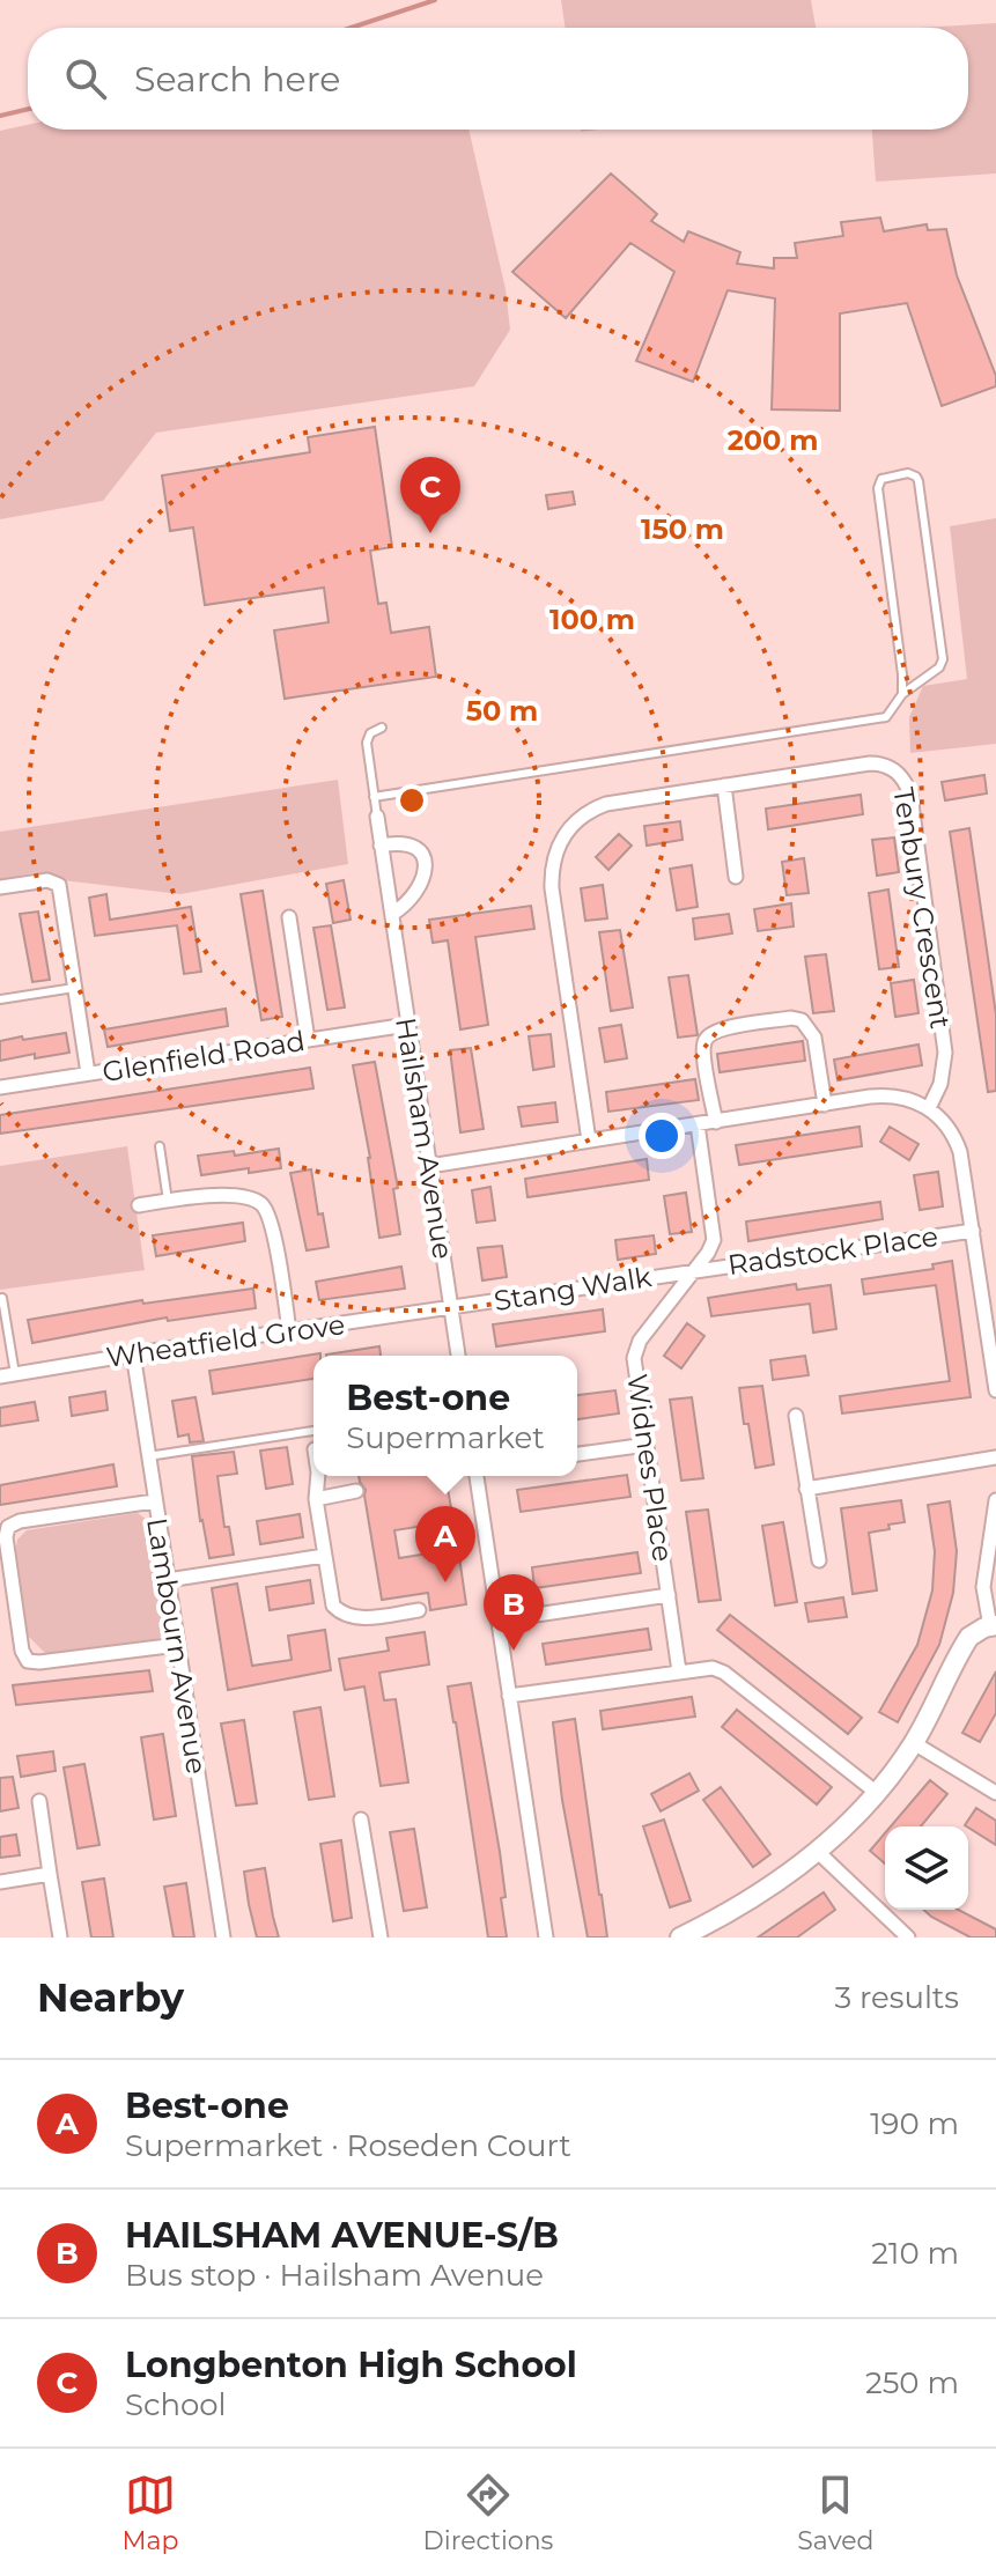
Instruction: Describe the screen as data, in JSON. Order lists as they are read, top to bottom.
{
  "streets": {
    "street": [
      "Tenbury Crescent",
      "Glenfield Road",
      "Hailsham Avenue",
      "Radstock Place",
      "Stang Walk",
      "Wheatfield Grove",
      "Widnes Place",
      "Lambourn Avenue"
    ]
  },
  "crossings": [
    ["Glenfield Road", "Hailsham Avenue"],
    ["Hailsham Avenue", "Stang Walk"],
    ["Hailsham Avenue", "Wheatfield Grove"],
    ["Radstock Place", "Stang Walk"],
    ["Radstock Place", "Widnes Place"],
    ["Stang Walk", "Wheatfield Grove"],
    ["Stang Walk", "Widnes Place"],
    ["Wheatfield Grove", "Lambourn Avenue"]
  ],
  "page": {
    "search": "Search here",
    "pins": ["C", "A", "B"],
    "popup": ["Best-one", "Supermarket"],
    "heading": ["Nearby", "3 results"],
    "list": [
      {
        "mark": "A",
        "name": "Best-one",
        "note": "Supermarket · Roseden Court",
        "value": "190 m"
      },
      {
        "mark": "B",
        "name": "HAILSHAM AVENUE-S/B",
        "note": "Bus stop · Hailsham Avenue",
        "value": "210 m"
      },
      {
        "mark": "C",
        "name": "Longbenton High School",
        "note": "School",
        "value": "250 m"
      }
    ],
    "nav": ["Map", "Directions", "Saved"]
  },
  "rings": [
    "200 m",
    "150 m",
    "100 m",
    "50 m"
  ]
}
